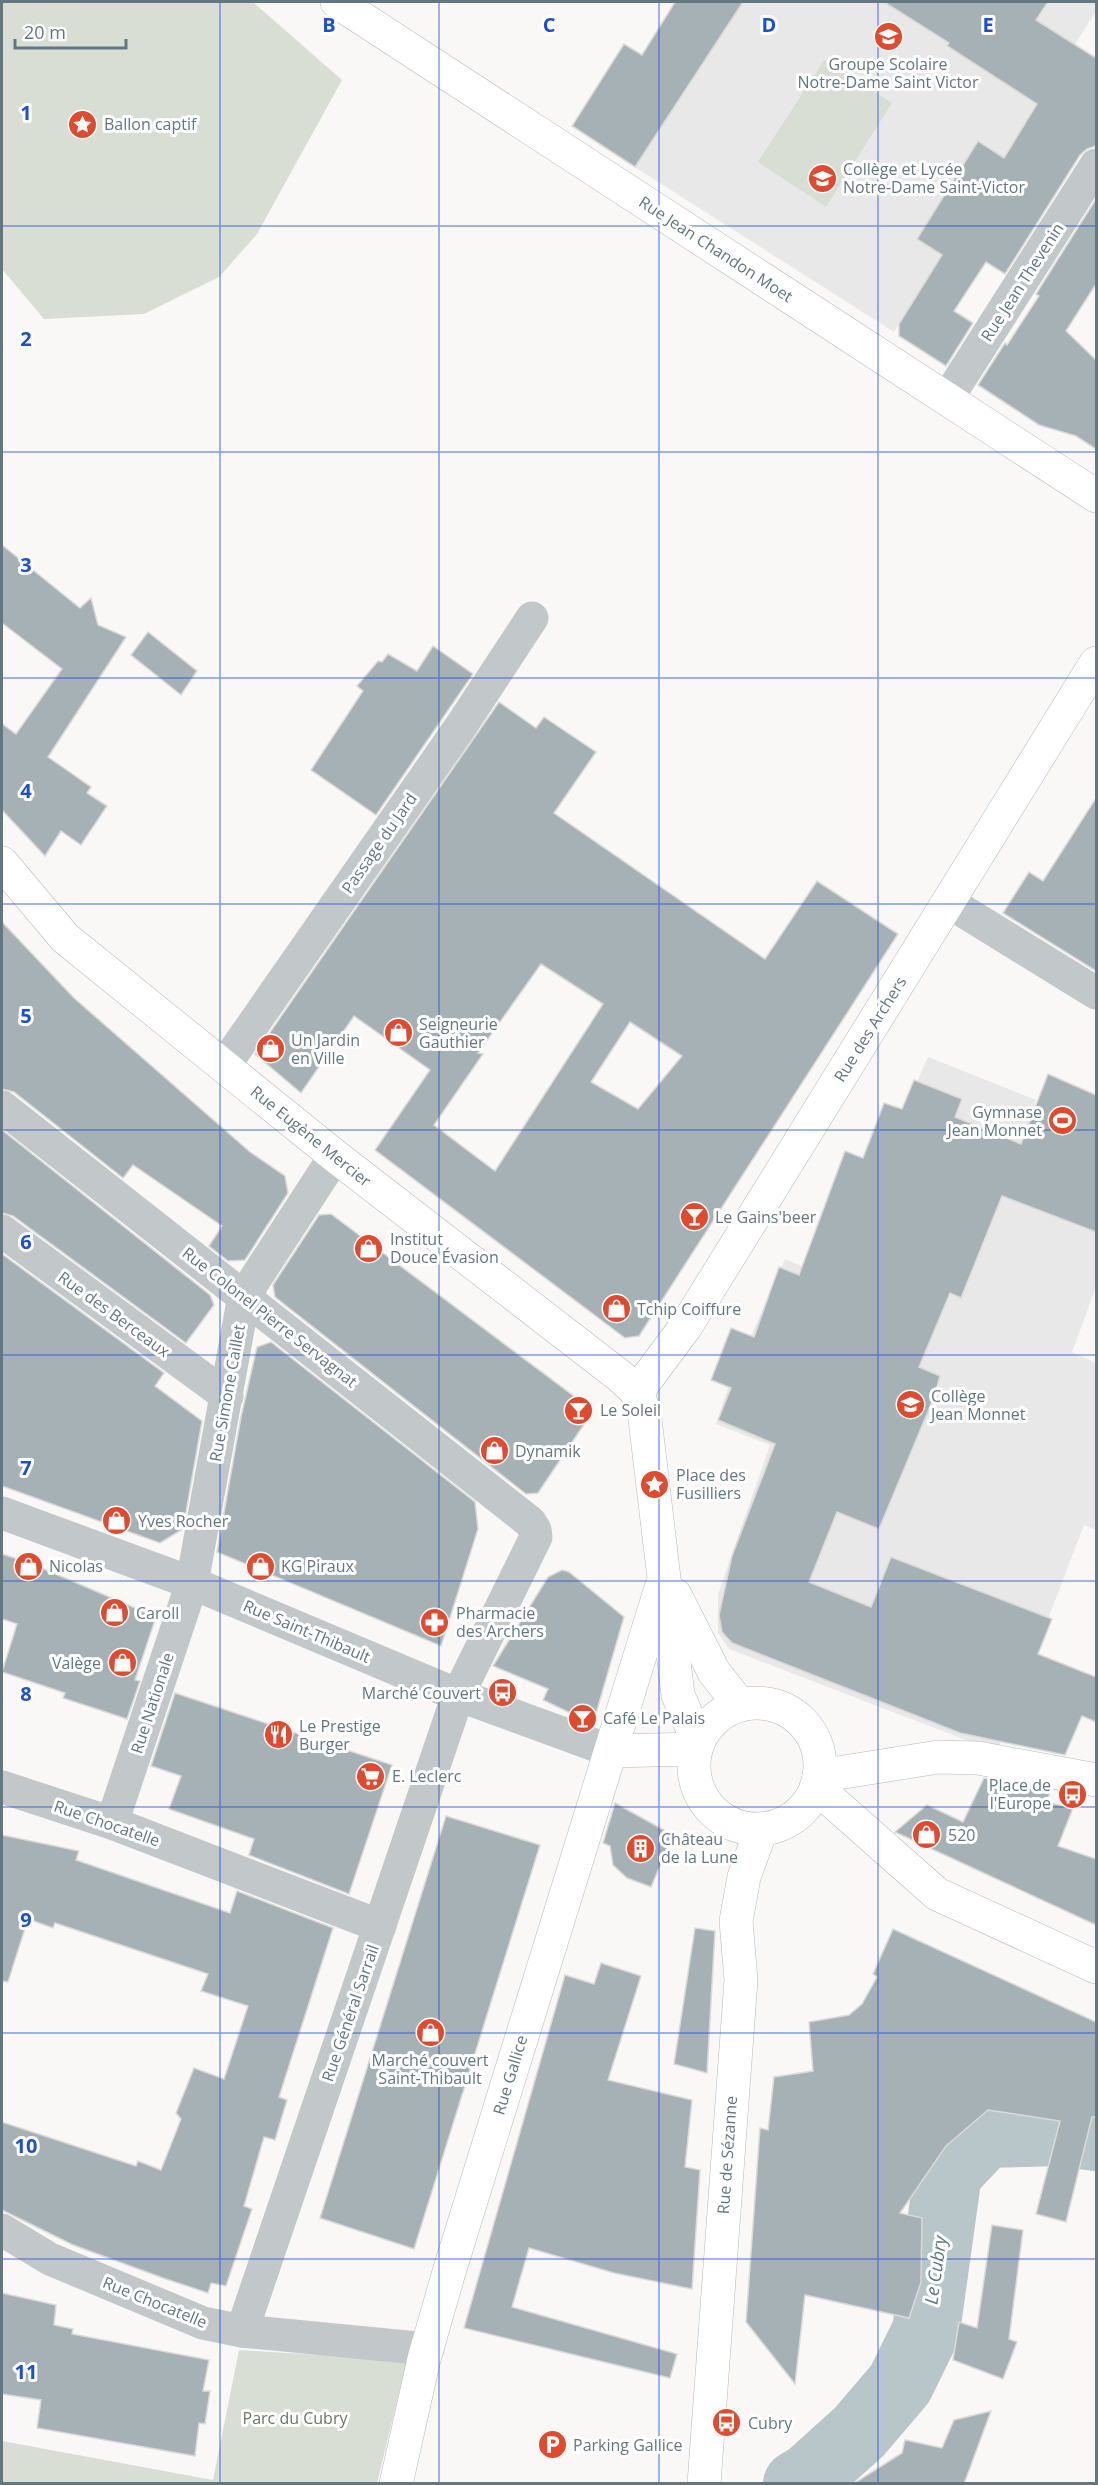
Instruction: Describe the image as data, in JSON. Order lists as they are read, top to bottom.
{
  "streets": {
    "main road": [
      "Rue Jean Chandon Moet",
      "Rue des Archers",
      "Rue Eugène Mercier",
      "Rue Gallice",
      "Rue de Sézanne"
    ],
    "street": [
      "Rue Jean Thevenin",
      "Passage du Jard",
      "Rue des Berceaux",
      "Rue Colonel Pierre Servagnat",
      "Rue Simone Caillet",
      "Rue Saint-Thibault",
      "Rue Nationale",
      "Rue Chocatelle",
      "Rue Général Sarrail"
    ]
  },
  "crossings": [
    ["Rue Jean Chandon Moet", "Rue Jean Thevenin"],
    ["Passage du Jard", "Rue Eugène Mercier"],
    ["Rue des Archers", "Rue Eugène Mercier"],
    ["Rue Eugène Mercier", "Rue Simone Caillet"],
    ["Rue des Berceaux", "Rue Simone Caillet"],
    ["Rue Colonel Pierre Servagnat", "Rue Simone Caillet"],
    ["Rue Colonel Pierre Servagnat", "Rue Saint-Thibault"],
    ["Rue Colonel Pierre Servagnat", "Rue Général Sarrail"],
    ["Rue Simone Caillet", "Rue Saint-Thibault"],
    ["Rue Simone Caillet", "Rue Nationale"],
    ["Rue Saint-Thibault", "Rue Nationale"],
    ["Rue Saint-Thibault", "Rue Général Sarrail"],
    ["Rue Saint-Thibault", "Rue Gallice"],
    ["Rue Nationale", "Rue Chocatelle"],
    ["Rue Chocatelle", "Rue Général Sarrail"],
    ["Rue Chocatelle", "Rue Gallice"]
  ],
  "water": ["Le Cubry"],
  "parks": ["Parc du Cubry"],
  "places": {
    "school or university": ["Groupe Scolaire Notre-Dame Saint Victor", "Collège et Lycée Notre-Dame Saint-Victor", "Collège Jean Monnet"],
    "place": ["Ballon captif", "Place des Fusilliers"],
    "shop": [
      "Seigneurie Gauthier",
      "Un Jardin en Ville",
      "Institut Douce Évasion",
      "Tchip Coiffure",
      "Dynamik",
      "Yves Rocher",
      "Nicolas",
      "KG Piraux",
      "Caroll",
      "Valège",
      "520",
      "Marché couvert Saint-Thibault"
    ],
    "sports": ["Gymnase Jean Monnet"],
    "bar": ["Le Gains'beer", "Le Soleil", "Café Le Palais"],
    "pharmacy": ["Pharmacie des Archers"],
    "bus stop": ["Marché Couvert", "Place de l'Europe", "Cubry"],
    "restaurant": ["Le Prestige Burger"],
    "supermarket": ["E. Leclerc"],
    "building": ["Château de la Lune"],
    "parking": ["Parking Gallice"]
  },
  "scale_bar": "20 m",
  "grid": {
    "columns": [
      "B",
      "C",
      "D",
      "E"
    ],
    "rows": [
      "1",
      "2",
      "3",
      "4",
      "5",
      "6",
      "7",
      "8",
      "9",
      "10",
      "11"
    ]
  }
}
